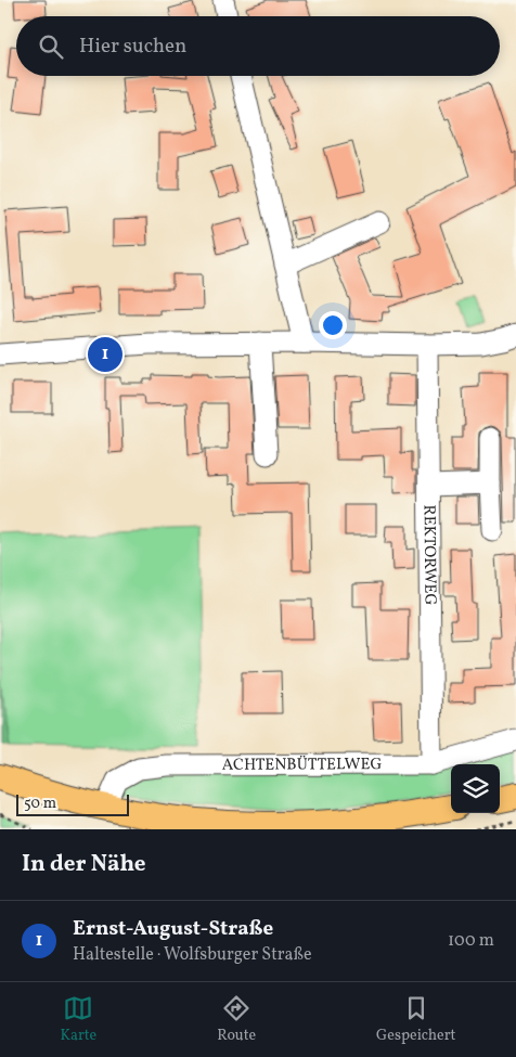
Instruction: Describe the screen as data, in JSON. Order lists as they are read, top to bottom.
{
  "streets": {
    "street": ["REKTORWEG", "ACHTENBÜTTELWEG"]
  },
  "crossings": [
    ["REKTORWEG", "ACHTENBÜTTELWEG"]
  ],
  "scale_bar": "50 m",
  "page": {
    "search": "Hier suchen",
    "pins": "1",
    "scale": "50 m",
    "heading": "In der Nähe",
    "list": [
      {
        "mark": "1",
        "name": "Ernst-August-Straße",
        "note": "Haltestelle · Wolfsburger Straße",
        "value": "100 m"
      }
    ],
    "nav": ["Karte", "Route", "Gespeichert"]
  }
}
